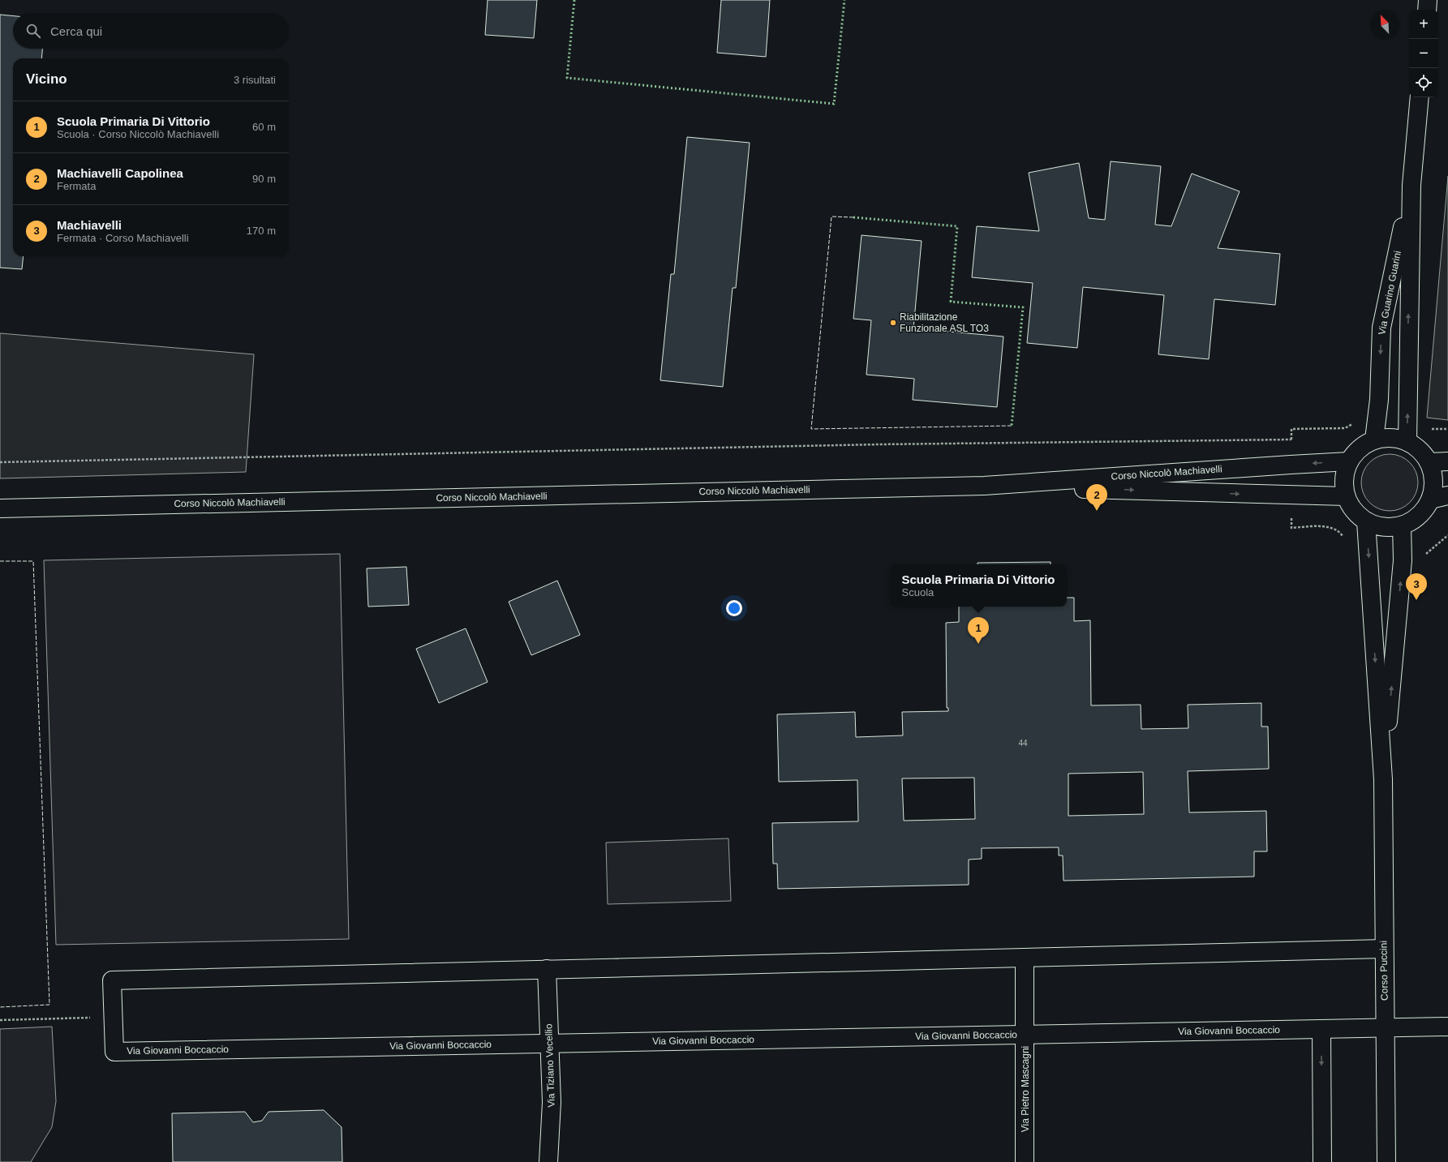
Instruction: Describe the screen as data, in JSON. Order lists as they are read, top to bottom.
{
  "streets": {
    "street": [
      "Via Guarino Guarini",
      "Corso Niccolò Machiavelli",
      "Corso Puccini",
      "Via Giovanni Boccaccio",
      "Via Tiziano Vecellio",
      "Via Pietro Mascagni"
    ]
  },
  "crossings": [
    ["Via Guarino Guarini", "Corso Niccolò Machiavelli"],
    ["Corso Puccini", "Via Giovanni Boccaccio"],
    ["Via Giovanni Boccaccio", "Via Tiziano Vecellio"],
    ["Via Giovanni Boccaccio", "Via Pietro Mascagni"]
  ],
  "places": ["Riabilitazione Funzionale ASL TO3"],
  "house_numbers": ["44"],
  "north": "top left",
  "page": {
    "map_buttons": ["+", "−"],
    "search": "Cerca qui",
    "heading": ["Vicino", "3 risultati"],
    "list": [
      {
        "mark": "1",
        "name": "Scuola Primaria Di Vittorio",
        "note": "Scuola · Corso Niccolò Machiavelli",
        "value": "60 m"
      },
      {
        "mark": "2",
        "name": "Machiavelli Capolinea",
        "note": "Fermata",
        "value": "90 m"
      },
      {
        "mark": "3",
        "name": "Machiavelli",
        "note": "Fermata · Corso Machiavelli",
        "value": "170 m"
      }
    ],
    "pins": ["2", "3", "1"],
    "popup": ["Scuola Primaria Di Vittorio", "Scuola"]
  }
}
